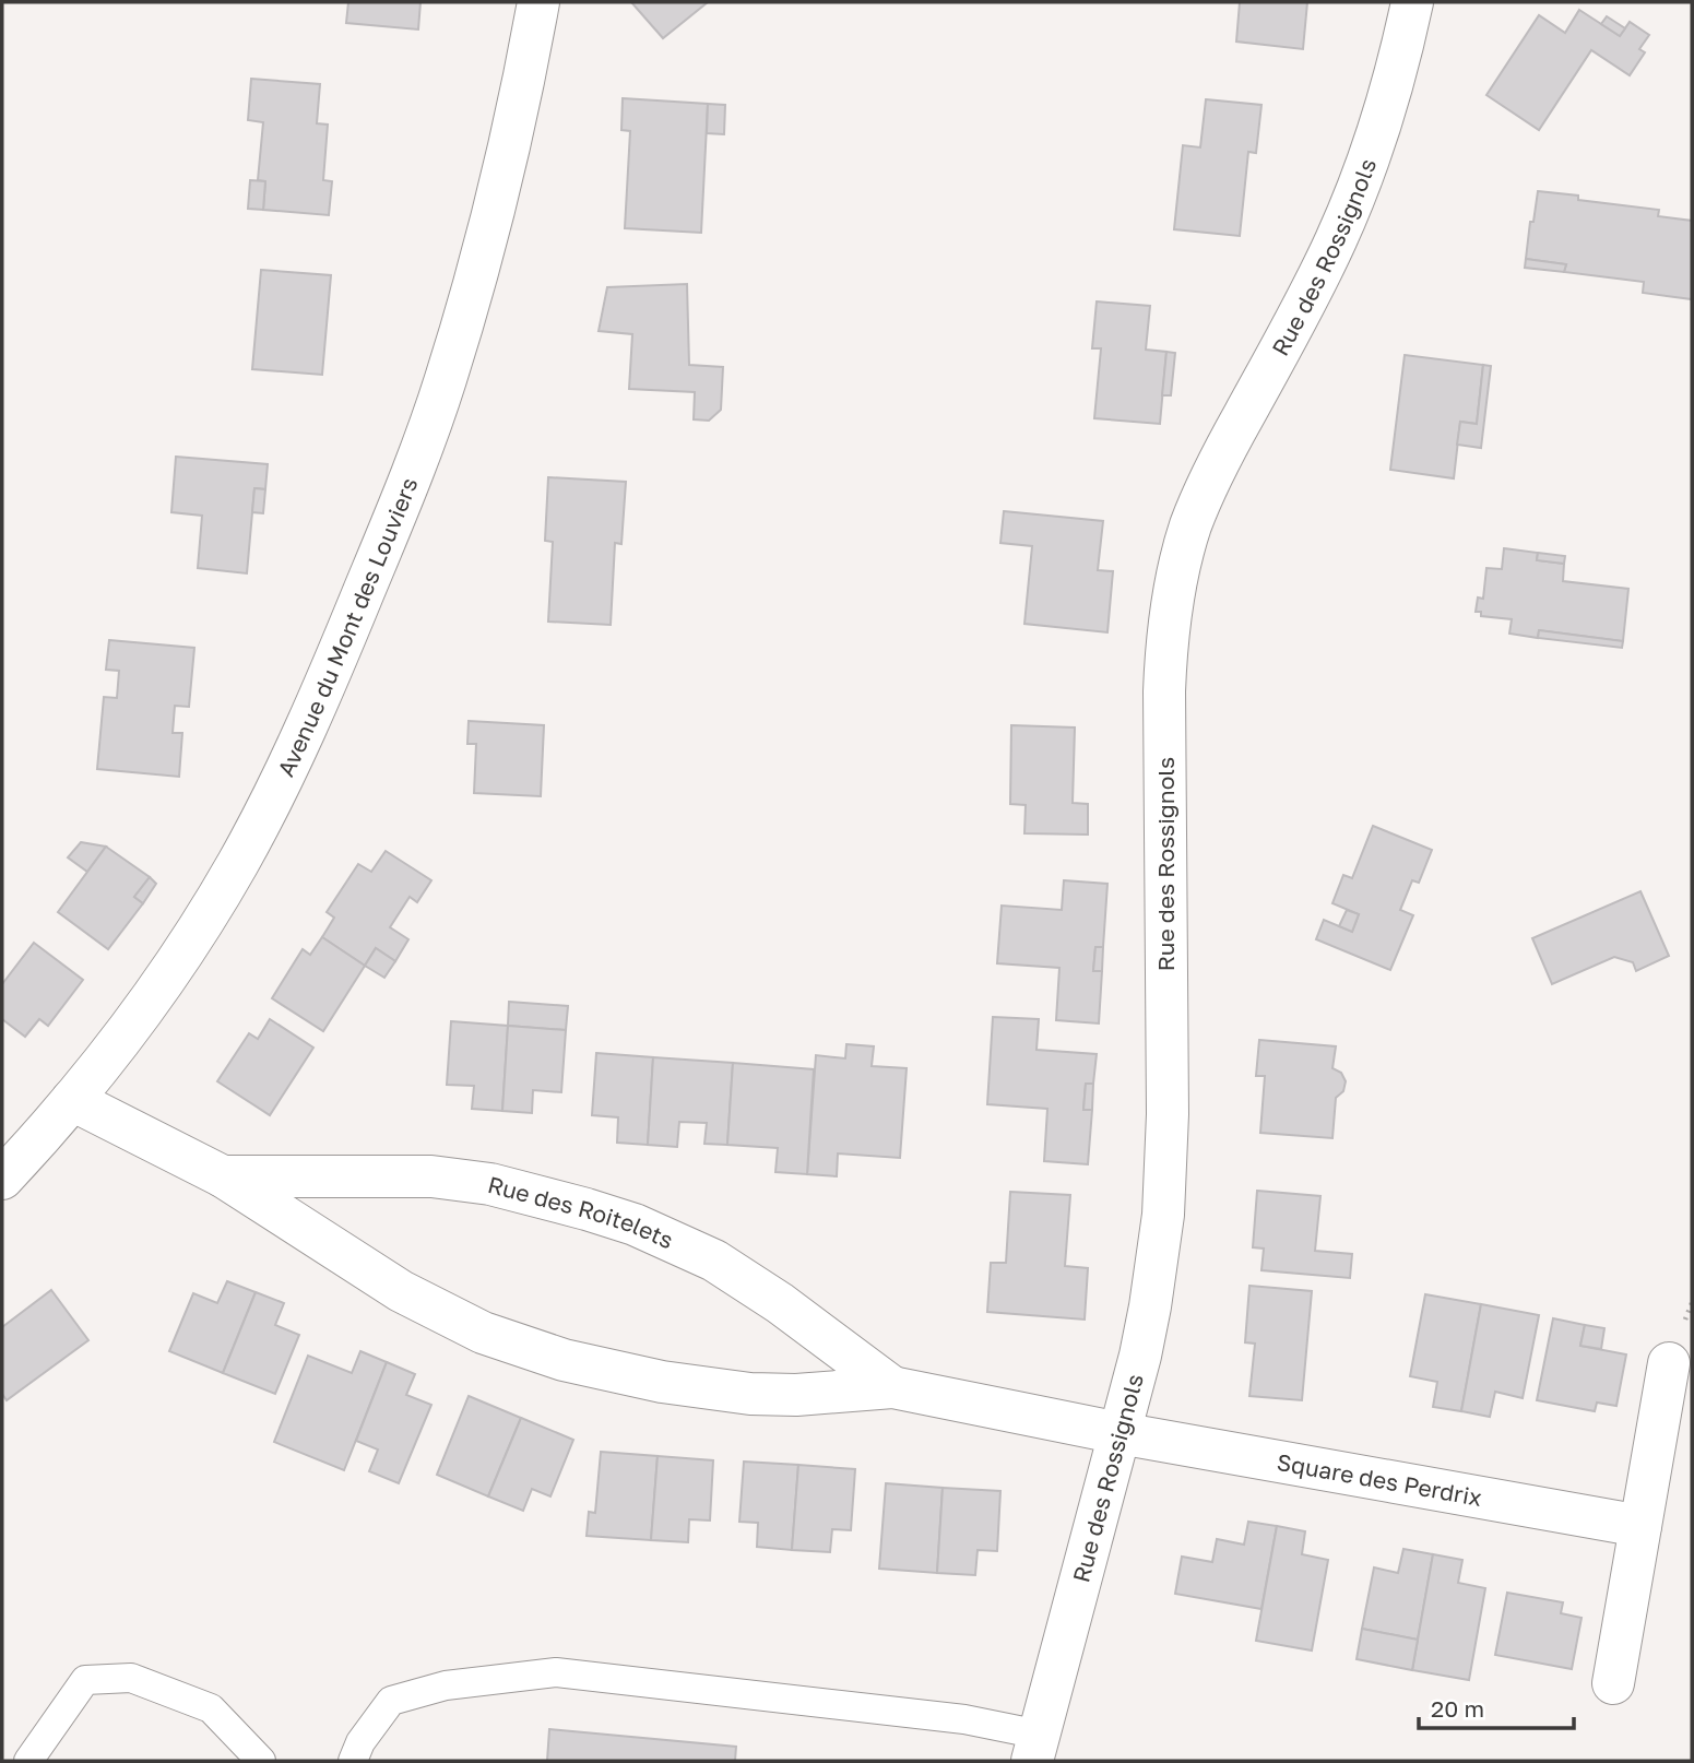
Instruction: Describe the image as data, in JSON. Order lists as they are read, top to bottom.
{
  "streets": {
    "street": [
      "Rue des Rossignols",
      "Avenue du Mont des Louviers",
      "Rue des Roitelets",
      "Square des Perdrix"
    ]
  },
  "crossings": [
    ["Rue des Rossignols", "Rue des Roitelets"],
    ["Rue des Rossignols", "Square des Perdrix"],
    ["Avenue du Mont des Louviers", "Rue des Roitelets"],
    ["Rue des Roitelets", "Square des Perdrix"]
  ],
  "scale_bar": "20 m"
}
